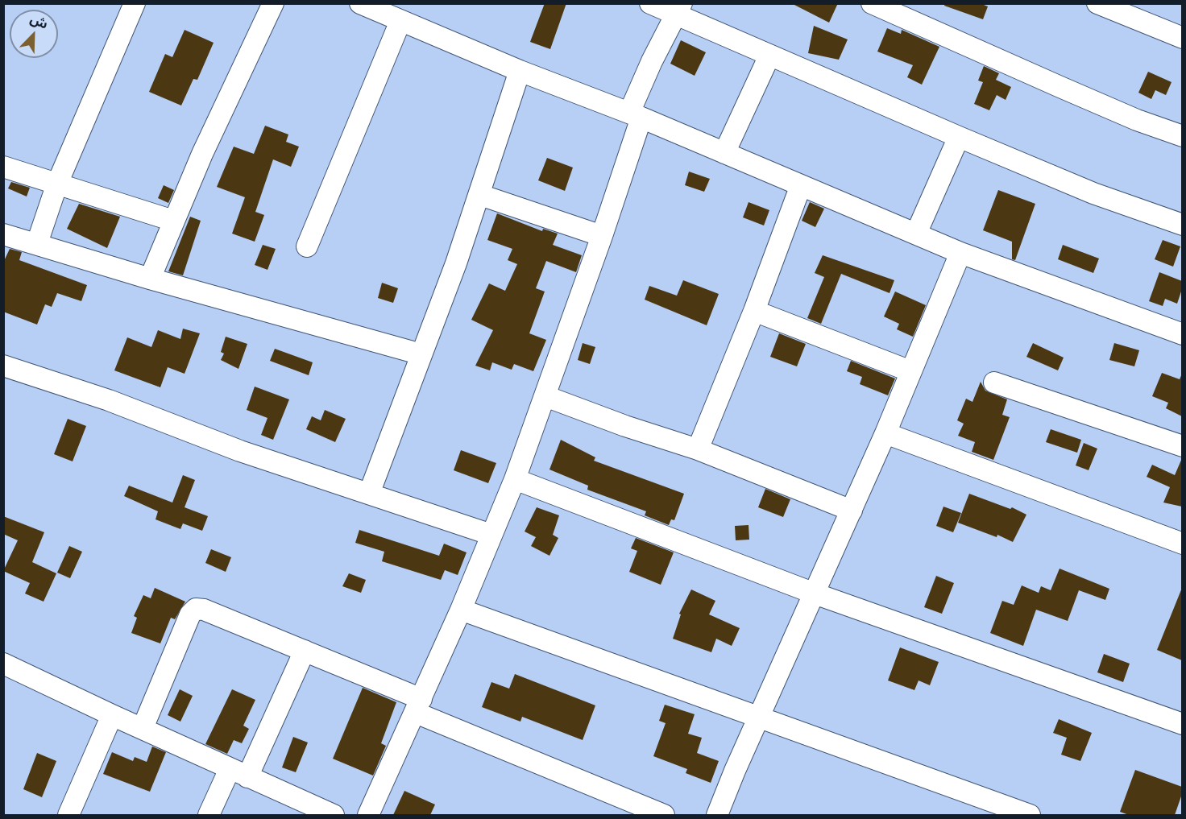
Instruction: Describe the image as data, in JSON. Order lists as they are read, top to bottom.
{
  "north": "top right"
}
